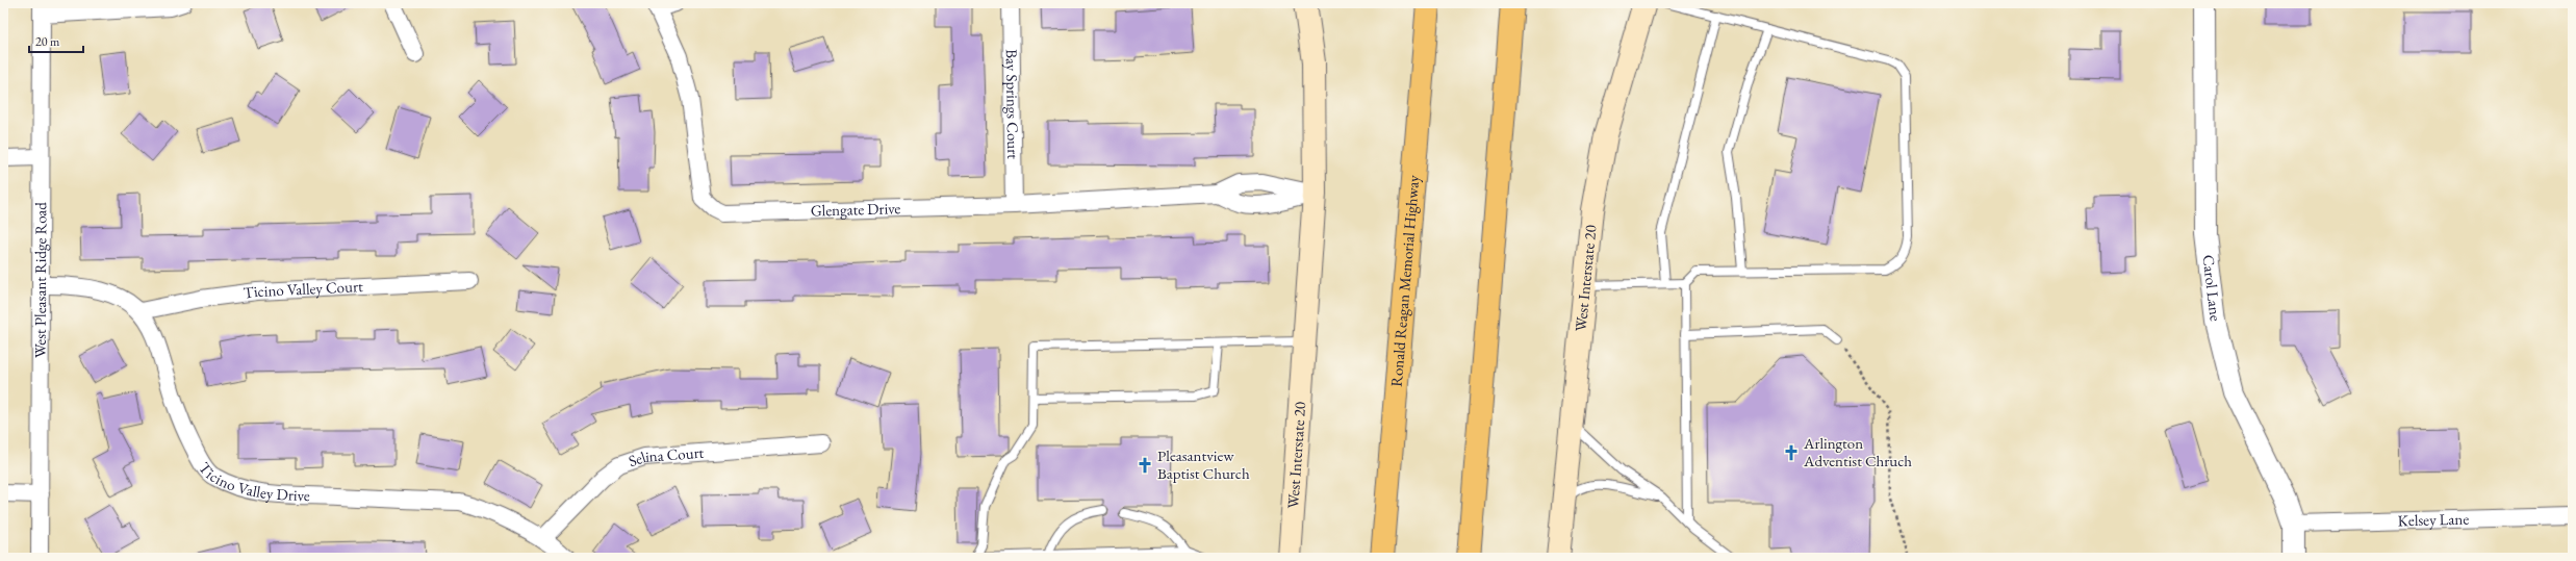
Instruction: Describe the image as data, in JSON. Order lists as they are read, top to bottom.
{
  "streets": {
    "highway": ["Ronald Reagan Memorial Highway"],
    "main road": ["West Interstate 20"],
    "street": [
      "Bay Springs Court",
      "Glengate Drive",
      "West Pleasant Ridge Road",
      "Carol Lane",
      "Ticino Valley Court",
      "Selina Court",
      "Ticino Valley Drive",
      "Kelsey Lane"
    ]
  },
  "crossings": [
    ["Bay Springs Court", "Glengate Drive"],
    ["Glengate Drive", "West Interstate 20"],
    ["West Pleasant Ridge Road", "Ticino Valley Drive"],
    ["Carol Lane", "Kelsey Lane"],
    ["Ticino Valley Court", "Ticino Valley Drive"],
    ["Selina Court", "Ticino Valley Drive"]
  ],
  "places": {
    "church": ["Arlington Adventist Chruch", "Pleasantview Baptist Church"]
  },
  "scale_bar": "20 m"
}
